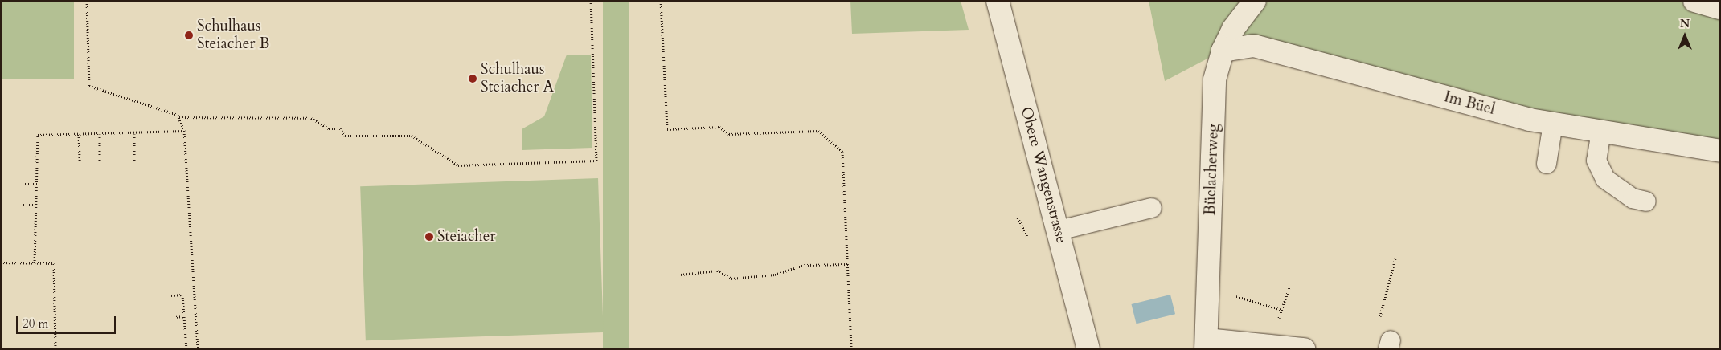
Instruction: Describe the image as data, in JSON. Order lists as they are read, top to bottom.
{
  "streets": {
    "street": ["Im Büel", "Büelacherweg", "Obere Wangenstrasse"]
  },
  "crossings": [
    ["Im Büel", "Büelacherweg"]
  ],
  "places": ["Schulhaus Steiacher B", "Schulhaus Steiacher A", "Steiacher"],
  "scale_bar": "20 m",
  "north": "top"
}
